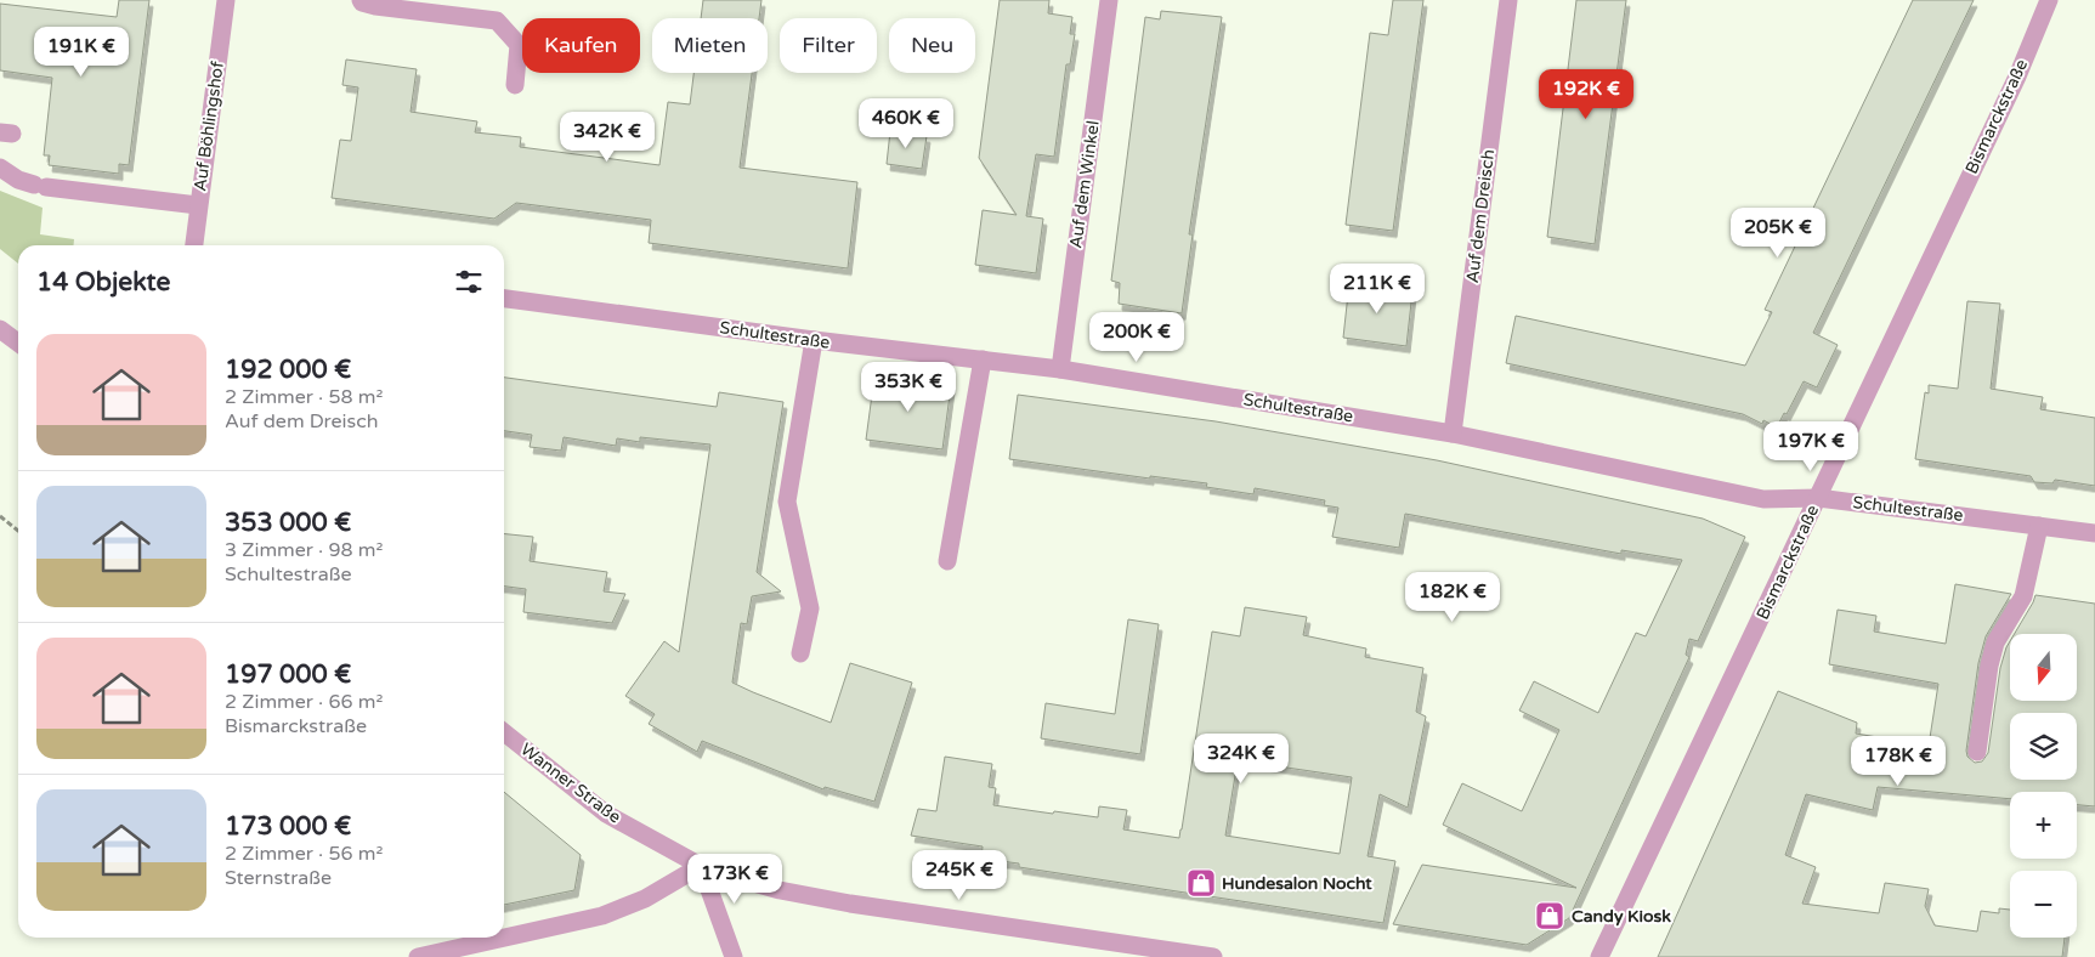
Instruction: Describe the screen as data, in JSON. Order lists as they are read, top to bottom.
{
  "streets": {
    "street": [
      "Bismarckstraße",
      "Auf Böhlingshof",
      "Auf dem Winkel",
      "Auf dem Dreisch",
      "Schultestraße",
      "Wanner Straße"
    ]
  },
  "crossings": [
    ["Bismarckstraße", "Schultestraße"],
    ["Auf dem Winkel", "Schultestraße"],
    ["Auf dem Dreisch", "Schultestraße"]
  ],
  "places": {
    "shop": ["Hundesalon Nocht", "Candy Kiosk"]
  },
  "north": "bottom",
  "page": {
    "chip": [
      "Kaufen",
      "Mieten",
      "Filter",
      "Neu"
    ],
    "price": [
      "191K €",
      "192K €",
      "460K €",
      "342K €",
      "205K €",
      "211K €",
      "200K €",
      "353K €",
      "197K €",
      "182K €",
      "324K €",
      "178K €",
      "245K €",
      "173K €"
    ],
    "heading": "14 Objekte",
    "list": [
      {
        "name": "192 000 €",
        "note": "2 Zimmer · 58 m² · Auf dem Dreisch"
      },
      {
        "name": "353 000 €",
        "note": "3 Zimmer · 98 m² · Schultestraße"
      },
      {
        "name": "197 000 €",
        "note": "2 Zimmer · 66 m² · Bismarckstraße"
      },
      {
        "name": "173 000 €",
        "note": "2 Zimmer · 56 m² · Sternstraße"
      }
    ],
    "map_buttons": ["+", "−"]
  }
}
